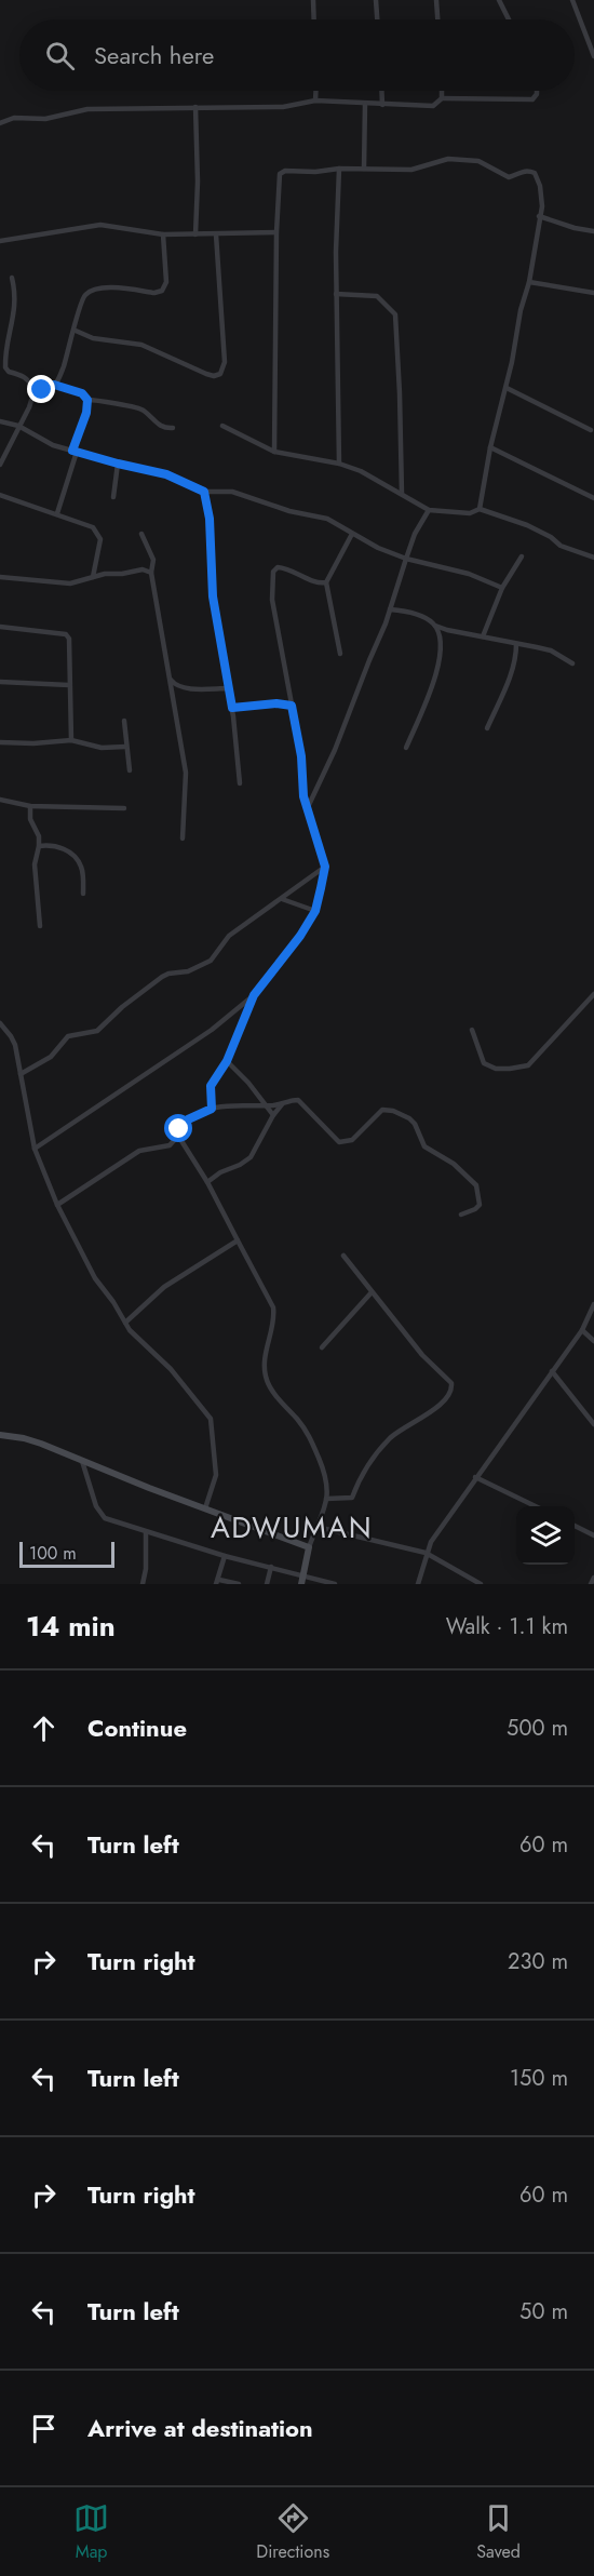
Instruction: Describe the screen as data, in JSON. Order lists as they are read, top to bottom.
{
  "districts": ["ADWUMAN"],
  "scale_bar": "100 m",
  "page": {
    "search": "Search here",
    "scale": "100 m",
    "heading": ["14 min", "Walk · 1.1 km"],
    "list": [
      ["Continue", "500 m"],
      ["Turn left", "60 m"],
      ["Turn right", "230 m"],
      ["Turn left", "150 m"],
      ["Turn right", "60 m"],
      ["Turn left", "50 m"],
      "Arrive at destination"
    ],
    "nav": ["Map", "Directions", "Saved"]
  }
}
